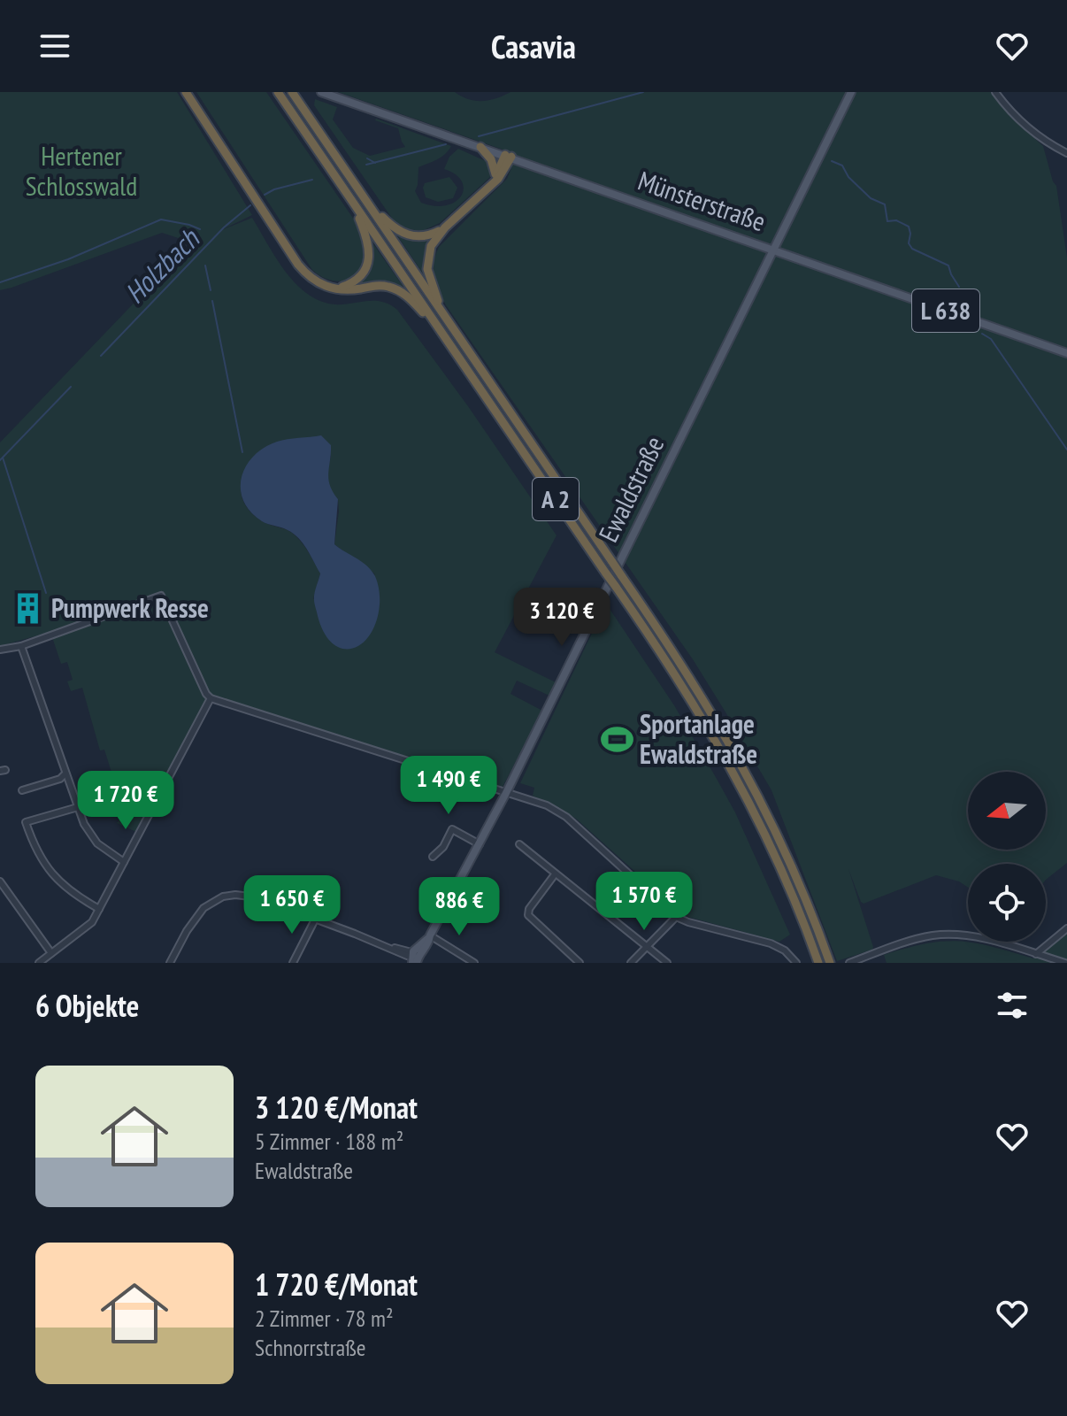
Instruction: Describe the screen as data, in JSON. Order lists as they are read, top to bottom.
{
  "streets": {
    "highway": ["A 2"],
    "main road": ["Münsterstraße", "L 638", "Ewaldstraße"]
  },
  "crossings": [
    ["Münsterstraße", "Ewaldstraße"]
  ],
  "water": ["Holzbach"],
  "parks": ["Hertener Schlosswald"],
  "places": {
    "building": ["Pumpwerk Resse"],
    "sports": ["Sportanlage Ewaldstraße"]
  },
  "north": "left",
  "page": {
    "header": "Casavia",
    "price": [
      "3 120 €",
      "1 490 €",
      "1 720 €",
      "1 570 €",
      "1 650 €",
      "886 €"
    ],
    "heading": "6 Objekte",
    "list": [
      {
        "name": "3 120 €/Monat",
        "note": "5 Zimmer · 188 m² · Ewaldstraße"
      },
      {
        "name": "1 720 €/Monat",
        "note": "2 Zimmer · 78 m² · Schnorrstraße"
      }
    ]
  }
}
